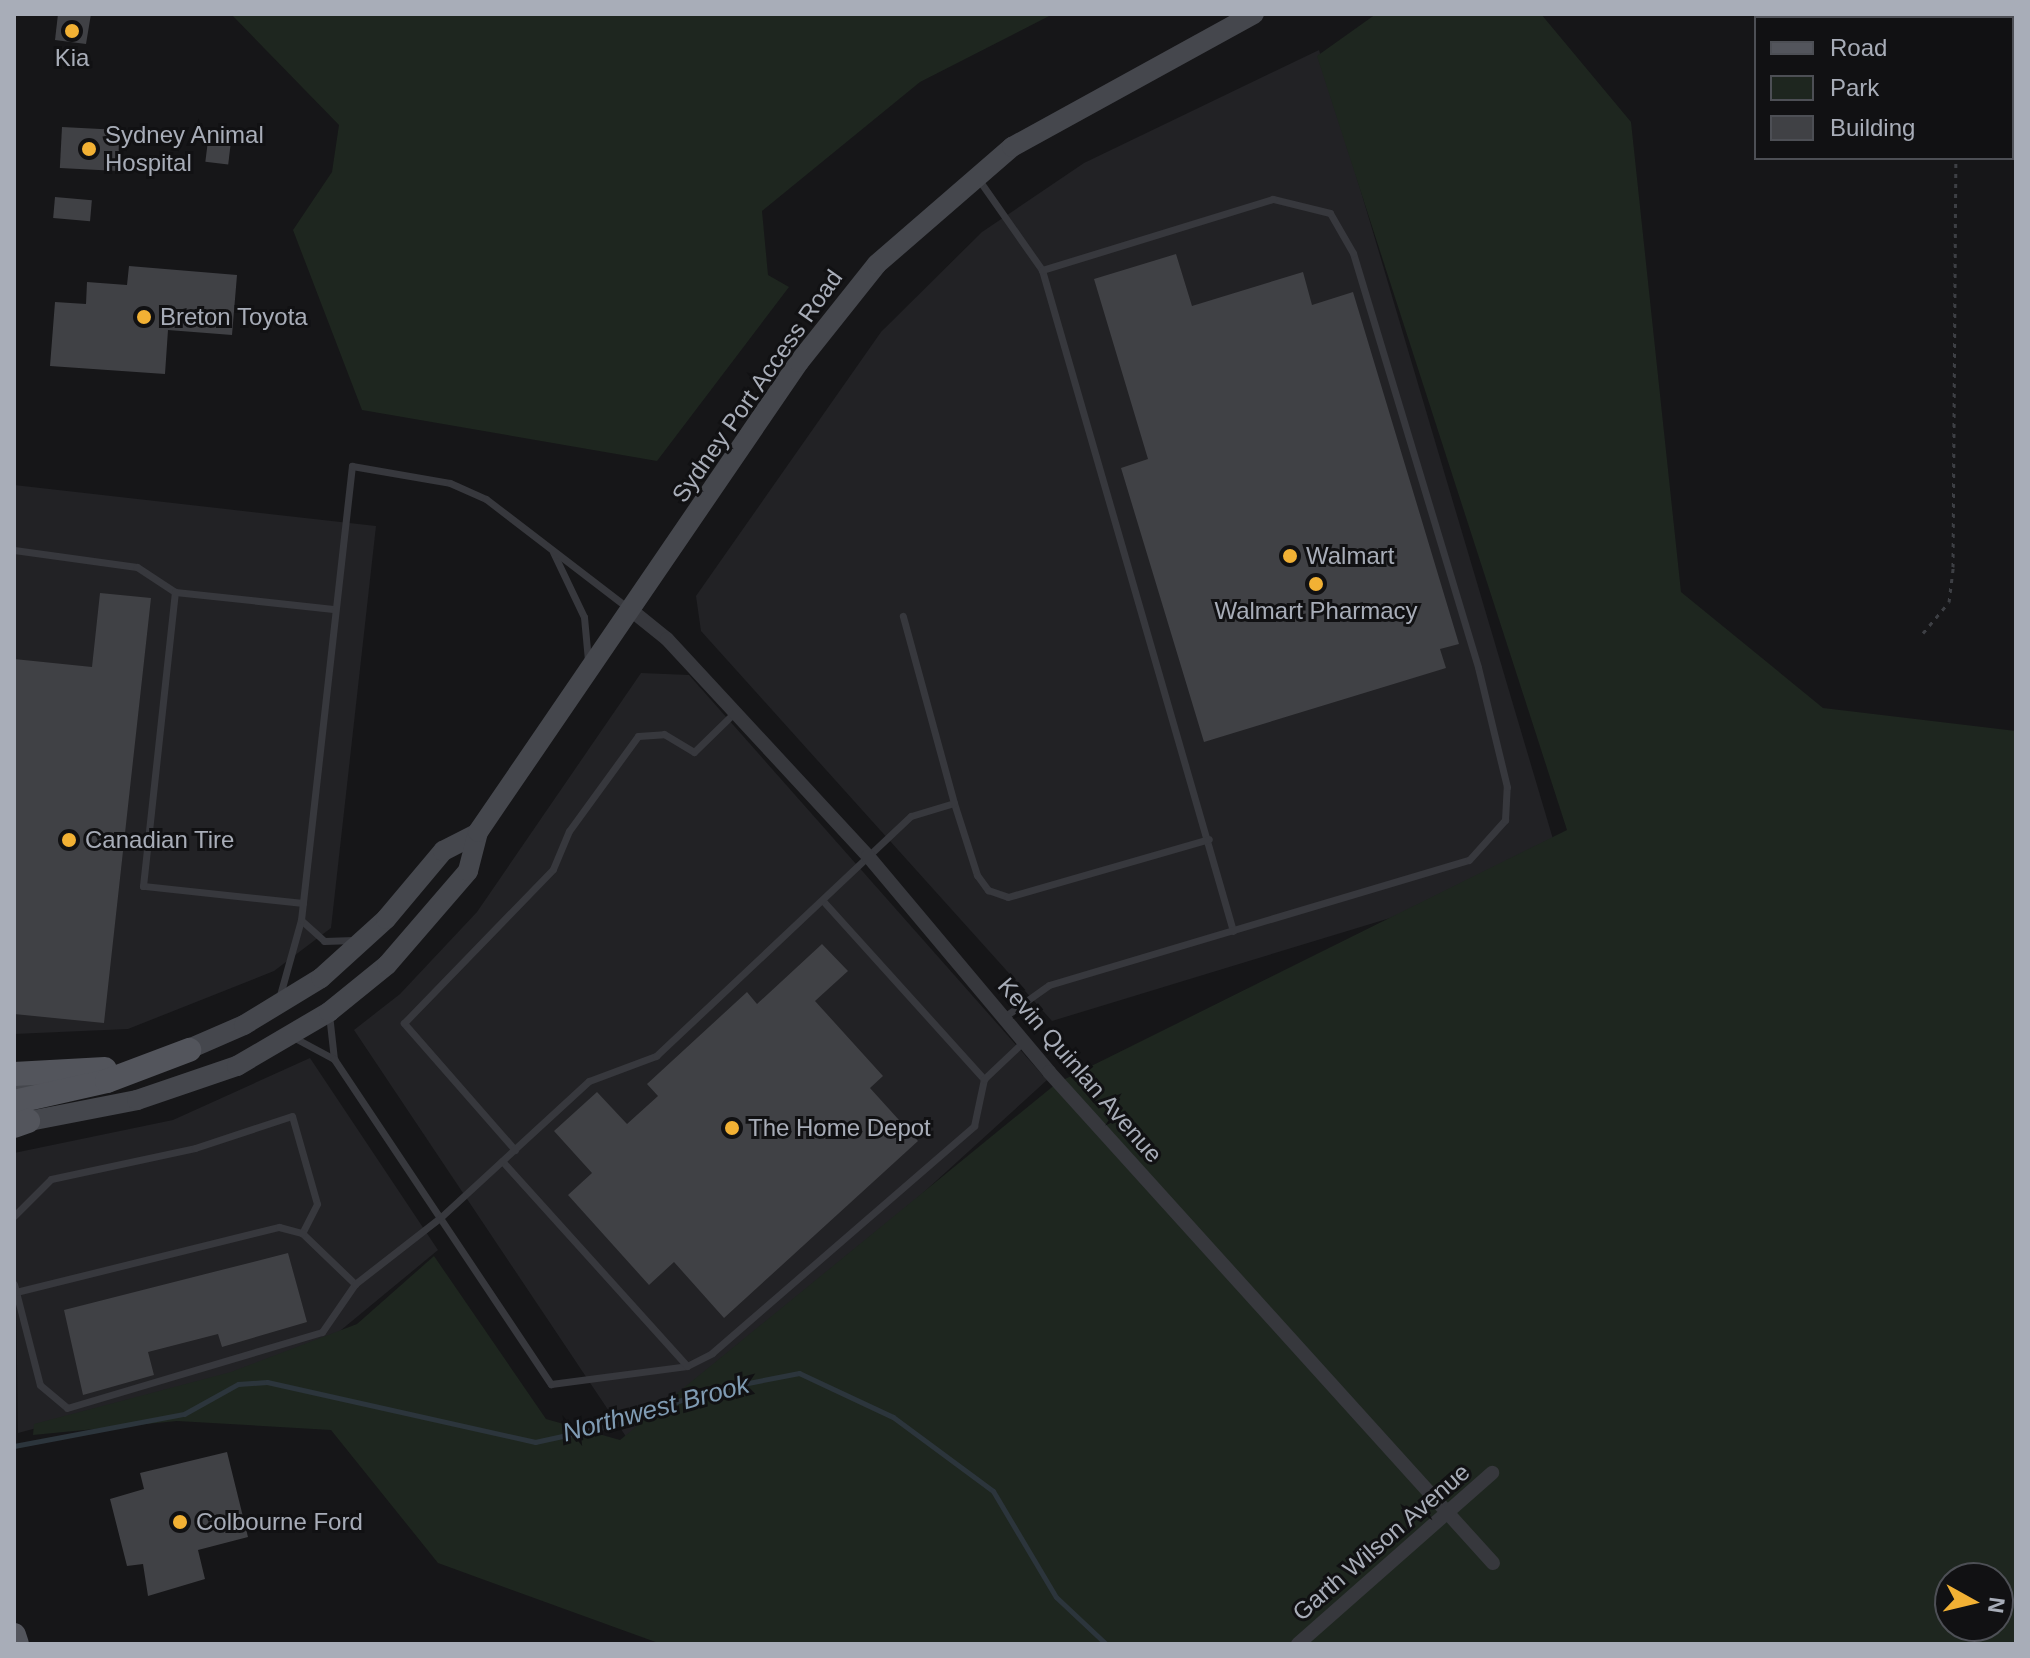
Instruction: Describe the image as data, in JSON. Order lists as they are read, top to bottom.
{
  "streets": {
    "main road": ["Sydney Port Access Road"],
    "street": ["Kevin Quinlan Avenue", "Garth Wilson Avenue"]
  },
  "crossings": [
    ["Sydney Port Access Road", "Kevin Quinlan Avenue"],
    ["Kevin Quinlan Avenue", "Garth Wilson Avenue"]
  ],
  "water": ["Northwest Brook"],
  "places": [
    "Kia",
    "Sydney Animal Hospital",
    "Breton Toyota",
    "Walmart",
    "Walmart Pharmacy",
    "Canadian Tire",
    "The Home Depot",
    "Colbourne Ford"
  ],
  "legend": ["Road", "Park", "Building"],
  "north": "right"
}
